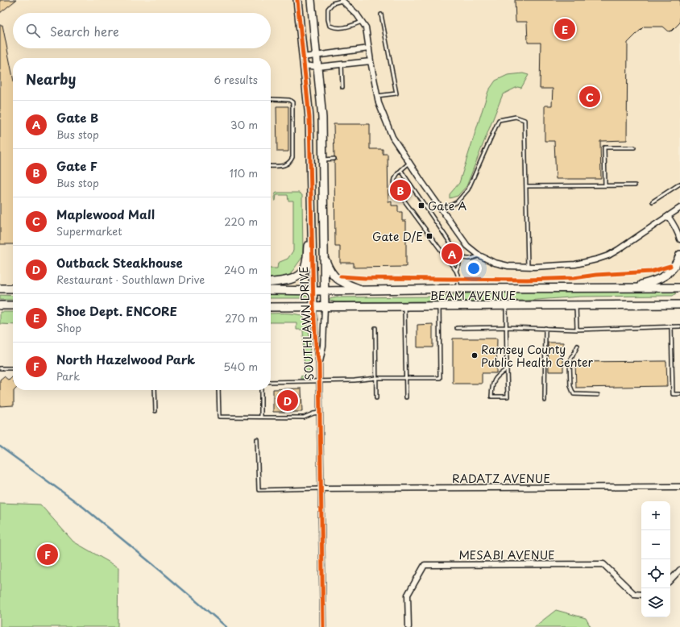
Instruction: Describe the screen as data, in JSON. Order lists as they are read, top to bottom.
{
  "streets": {
    "street": [
      "BEAM AVENUE",
      "SOUTHLAWN DRIVE",
      "RADATZ AVENUE",
      "MESABI AVENUE"
    ]
  },
  "crossings": [
    ["BEAM AVENUE", "SOUTHLAWN DRIVE"],
    ["SOUTHLAWN DRIVE", "RADATZ AVENUE"]
  ],
  "places": {
    "transit": ["Gate A", "Gate D/E"],
    "other": ["Ramsey County Public Health Center"]
  },
  "page": {
    "search": "Search here",
    "pins": [
      "E",
      "C",
      "B",
      "A",
      "D",
      "F"
    ],
    "heading": ["Nearby", "6 results"],
    "list": [
      {
        "mark": "A",
        "name": "Gate B",
        "note": "Bus stop",
        "value": "30 m"
      },
      {
        "mark": "B",
        "name": "Gate F",
        "note": "Bus stop",
        "value": "110 m"
      },
      {
        "mark": "C",
        "name": "Maplewood Mall",
        "note": "Supermarket",
        "value": "220 m"
      },
      {
        "mark": "D",
        "name": "Outback Steakhouse",
        "note": "Restaurant · Southlawn Drive",
        "value": "240 m"
      },
      {
        "mark": "E",
        "name": "Shoe Dept. ENCORE",
        "note": "Shop",
        "value": "270 m"
      },
      {
        "mark": "F",
        "name": "North Hazelwood Park",
        "note": "Park",
        "value": "540 m"
      }
    ],
    "map_buttons": ["+", "−"]
  }
}
